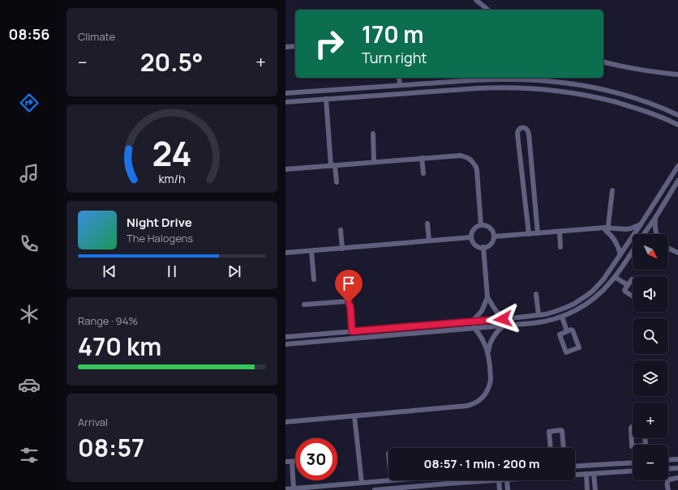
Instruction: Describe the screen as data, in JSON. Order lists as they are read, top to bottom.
{
  "north": "bottom right",
  "page": {
    "tabs": "08:56",
    "tile": [
      "Climate",
      ["Range · 94%", "470 km"],
      ["Arrival", "08:57"]
    ],
    "turn": ["170 m", "Turn right"],
    "heat": ["−", "20.5°", "+"],
    "song": ["Night Drive", "The Halogens"],
    "map_buttons": ["+", "−"],
    "limit": "30",
    "trip": "08:57 · 1 min · 200 m",
    "gauge": ["24", "km/h"]
  }
}
